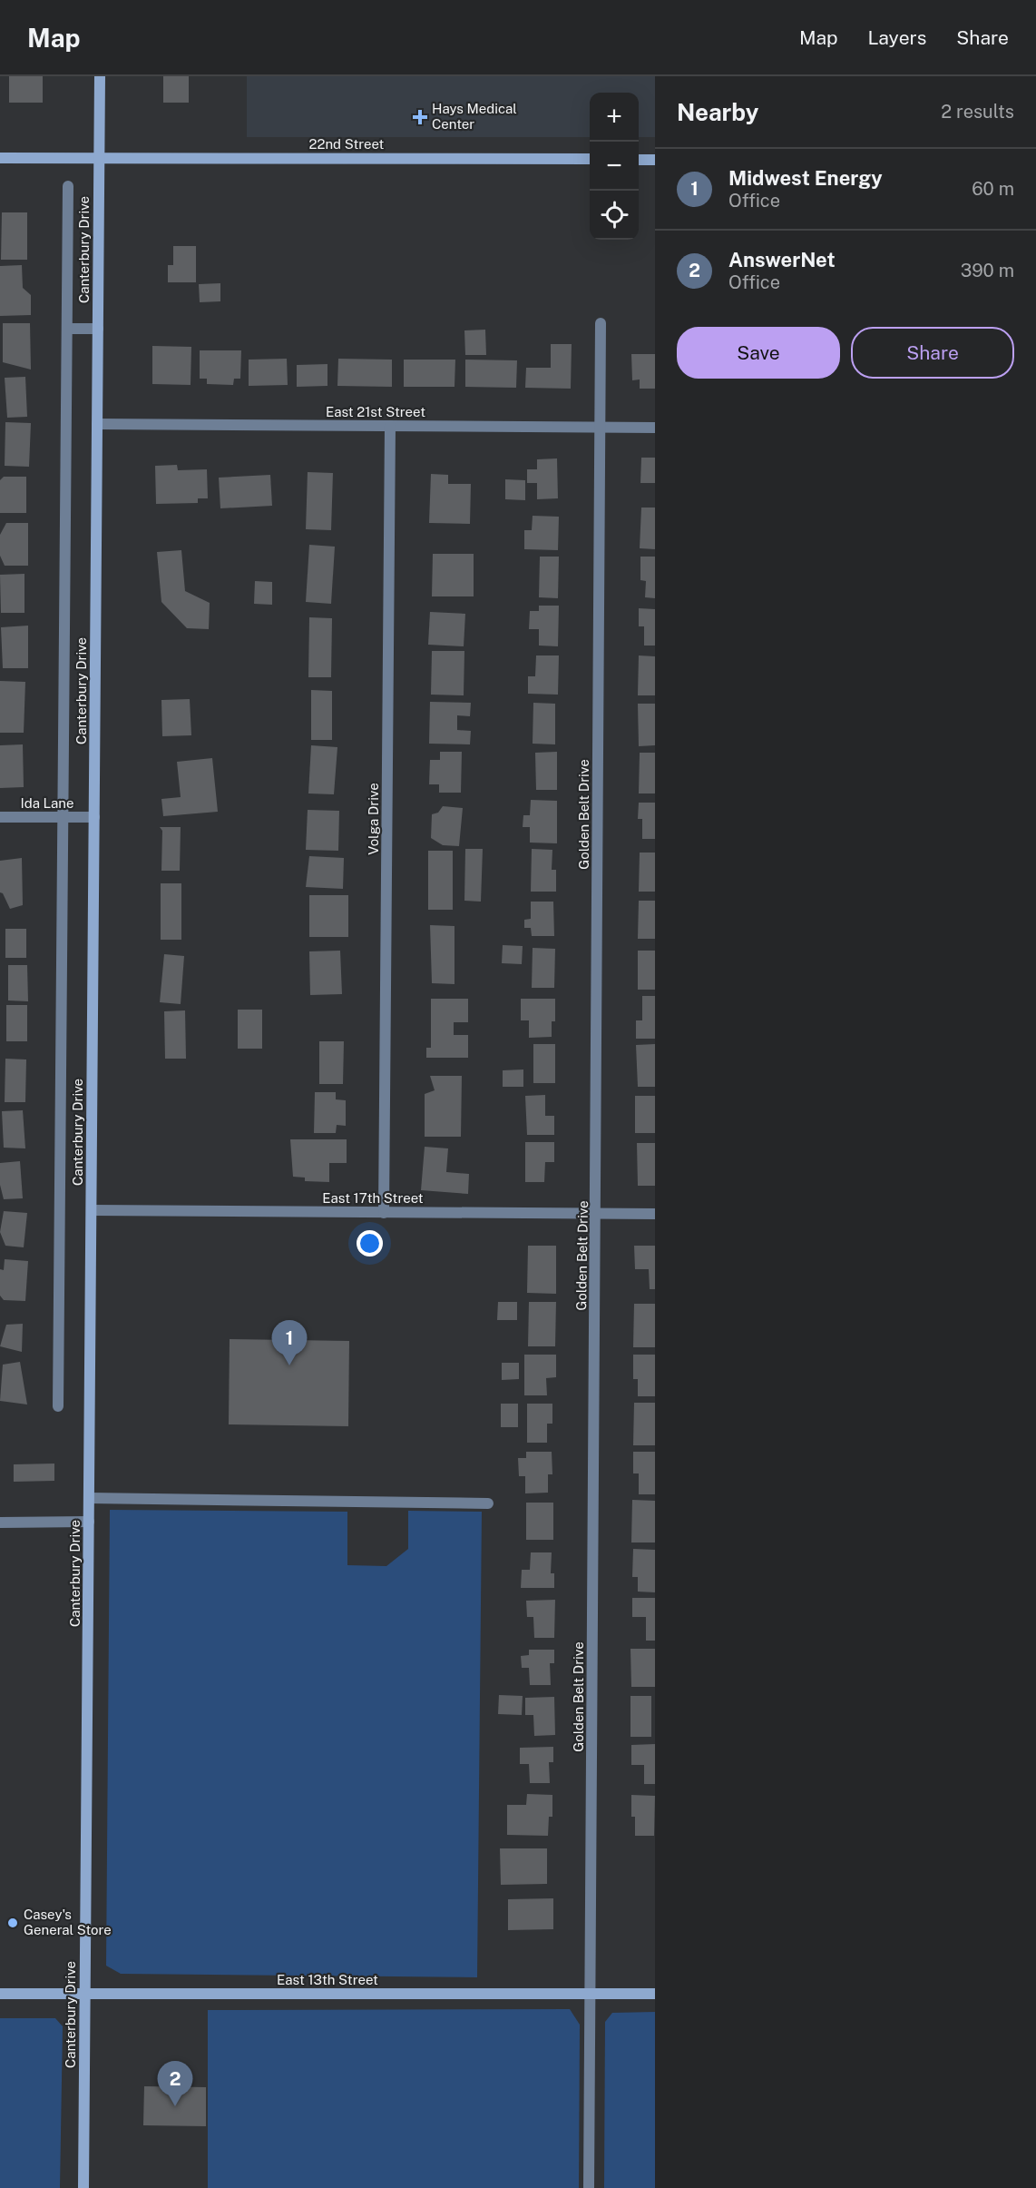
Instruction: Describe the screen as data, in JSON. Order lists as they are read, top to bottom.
{
  "streets": {
    "main road": ["22nd Street", "Canterbury Drive", "East 13th Street"],
    "street": [
      "East 21st Street",
      "Ida Lane",
      "Golden Belt Drive",
      "Volga Drive",
      "East 17th Street"
    ]
  },
  "crossings": [
    ["22nd Street", "Canterbury Drive"],
    ["Canterbury Drive", "East 21st Street"],
    ["Canterbury Drive", "Ida Lane"],
    ["Canterbury Drive", "East 17th Street"],
    ["Canterbury Drive", "East 13th Street"],
    ["East 21st Street", "Golden Belt Drive"],
    ["East 21st Street", "Volga Drive"],
    ["Golden Belt Drive", "East 17th Street"],
    ["Golden Belt Drive", "East 13th Street"],
    ["Volga Drive", "East 17th Street"]
  ],
  "places": {
    "health": ["Hays Medical Center"],
    "other": ["Casey's General Store"]
  },
  "page": {
    "header": "Map",
    "nav": ["Map", "Layers", "Share"],
    "heading": ["Nearby", "2 results"],
    "map_buttons": ["+", "−"],
    "list": [
      {
        "mark": "1",
        "name": "Midwest Energy",
        "note": "Office",
        "value": "60 m"
      },
      {
        "mark": "2",
        "name": "AnswerNet",
        "note": "Office",
        "value": "390 m"
      }
    ],
    "buttons": ["Save", "Share"],
    "pins": ["1", "2"]
  }
}
